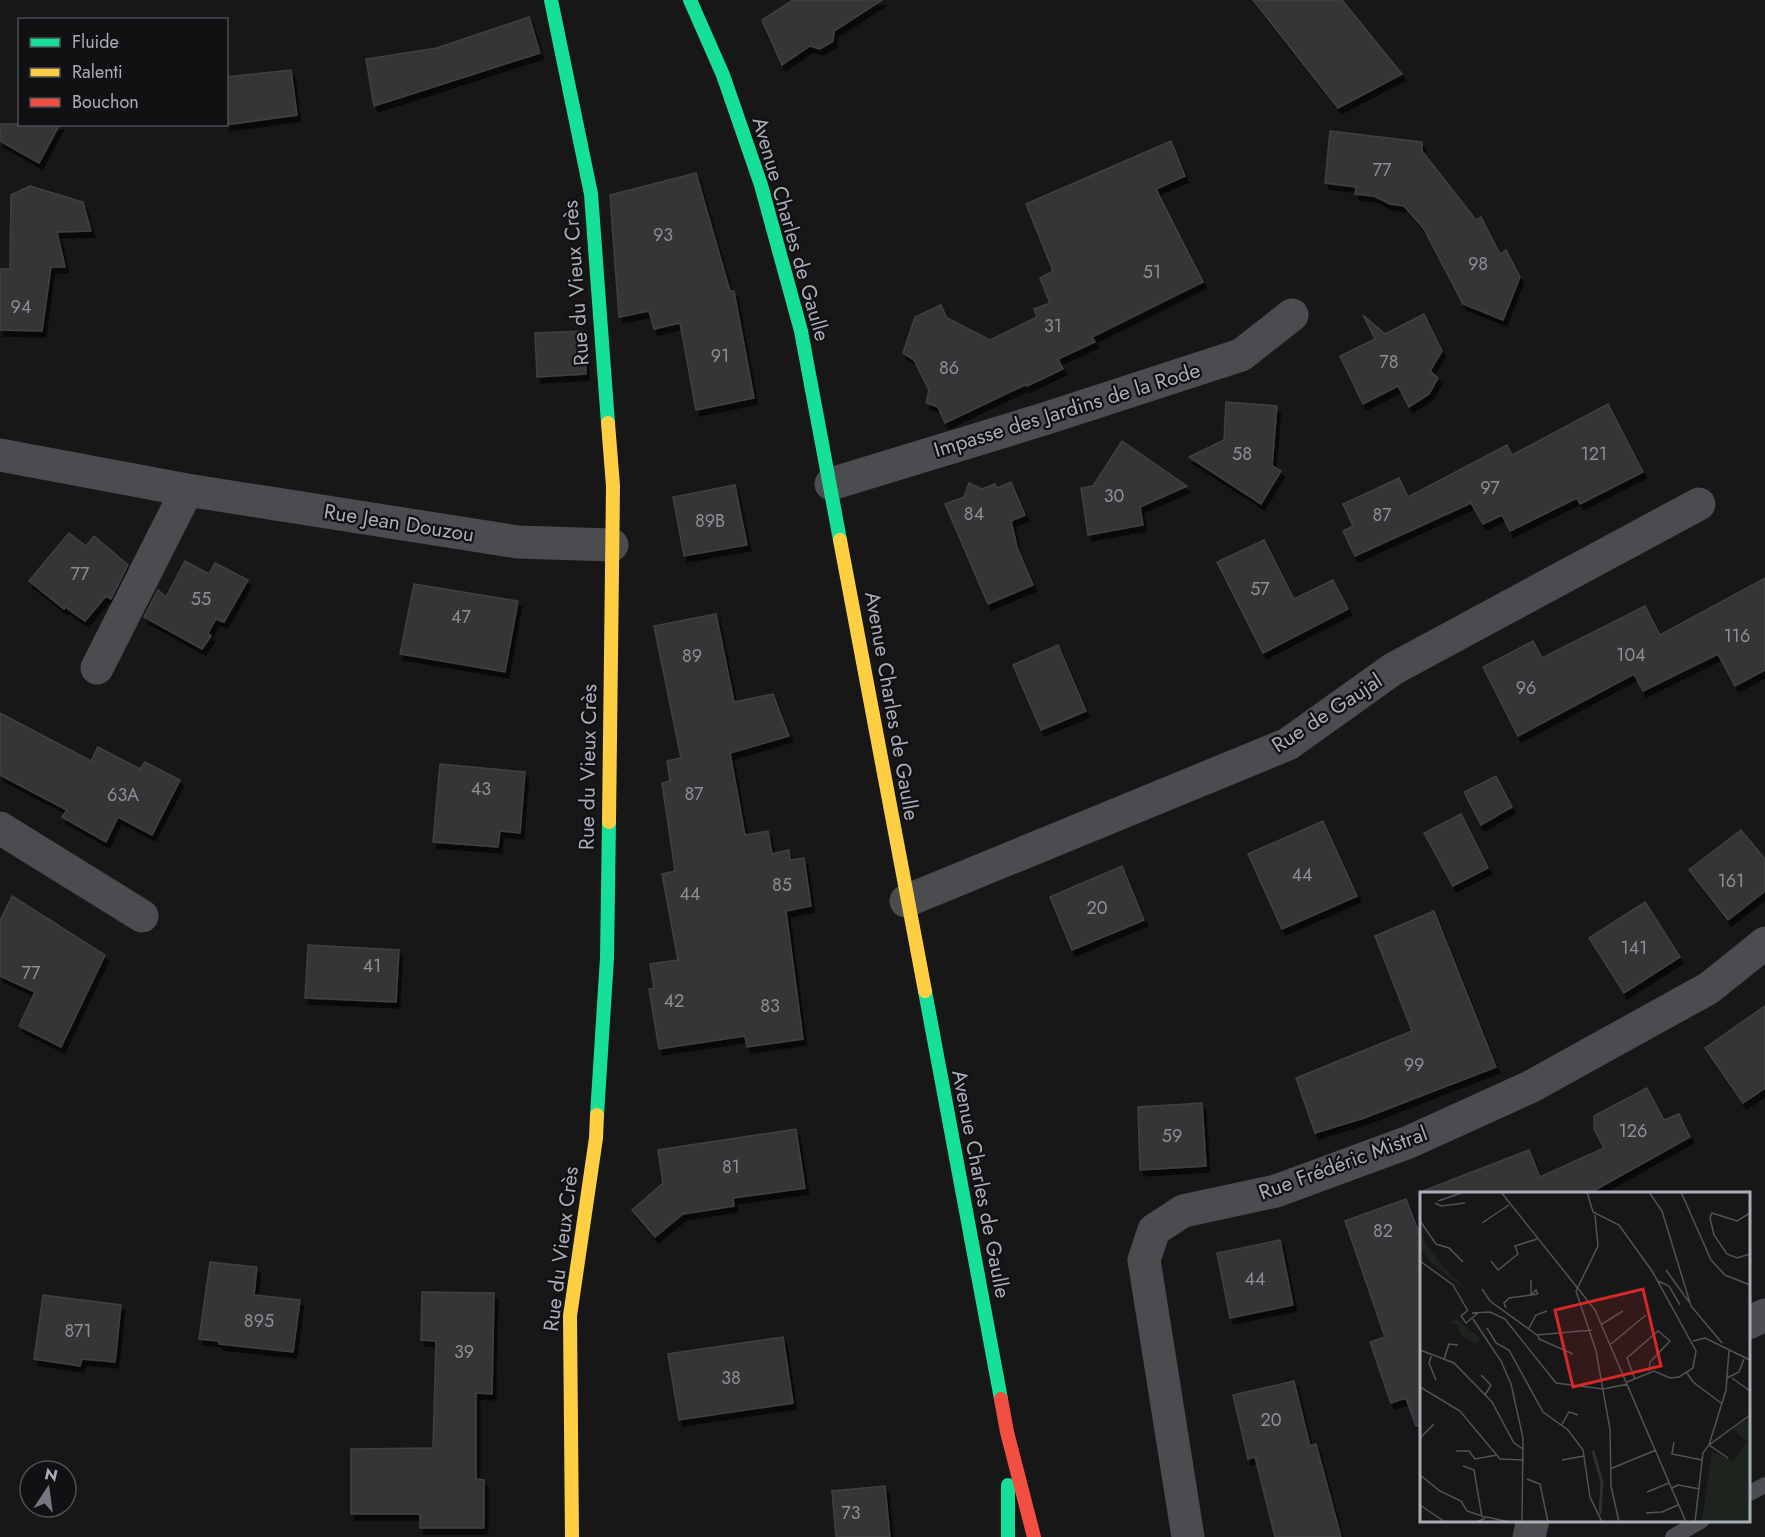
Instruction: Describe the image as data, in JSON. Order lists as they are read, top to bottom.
{
  "streets": {
    "main road": ["Avenue Charles de Gaulle", "Rue du Vieux Crès"],
    "street": [
      "Impasse des Jardins de la Rode",
      "Rue Jean Douzou",
      "Rue de Gaujal",
      "Rue Frédéric Mistral"
    ]
  },
  "crossings": [
    ["Avenue Charles de Gaulle", "Impasse des Jardins de la Rode"],
    ["Avenue Charles de Gaulle", "Rue de Gaujal"],
    ["Rue du Vieux Crès", "Rue Jean Douzou"]
  ],
  "house_numbers": [
    "77",
    "93",
    "98",
    "51",
    "94",
    "31",
    "91",
    "78",
    "86",
    "58",
    "121",
    "97",
    "30",
    "84",
    "87",
    "89B",
    "77",
    "57",
    "55",
    "47",
    "116",
    "104",
    "89",
    "96",
    "43",
    "87",
    "63A",
    "44",
    "161",
    "85",
    "44",
    "20",
    "141",
    "41",
    "77",
    "42",
    "83",
    "99",
    "126",
    "59",
    "81",
    "82",
    "44",
    "895",
    "871",
    "39",
    "38",
    "20",
    "73"
  ],
  "legend": ["Fluide", "Ralenti", "Bouchon"],
  "north": "top"
}
